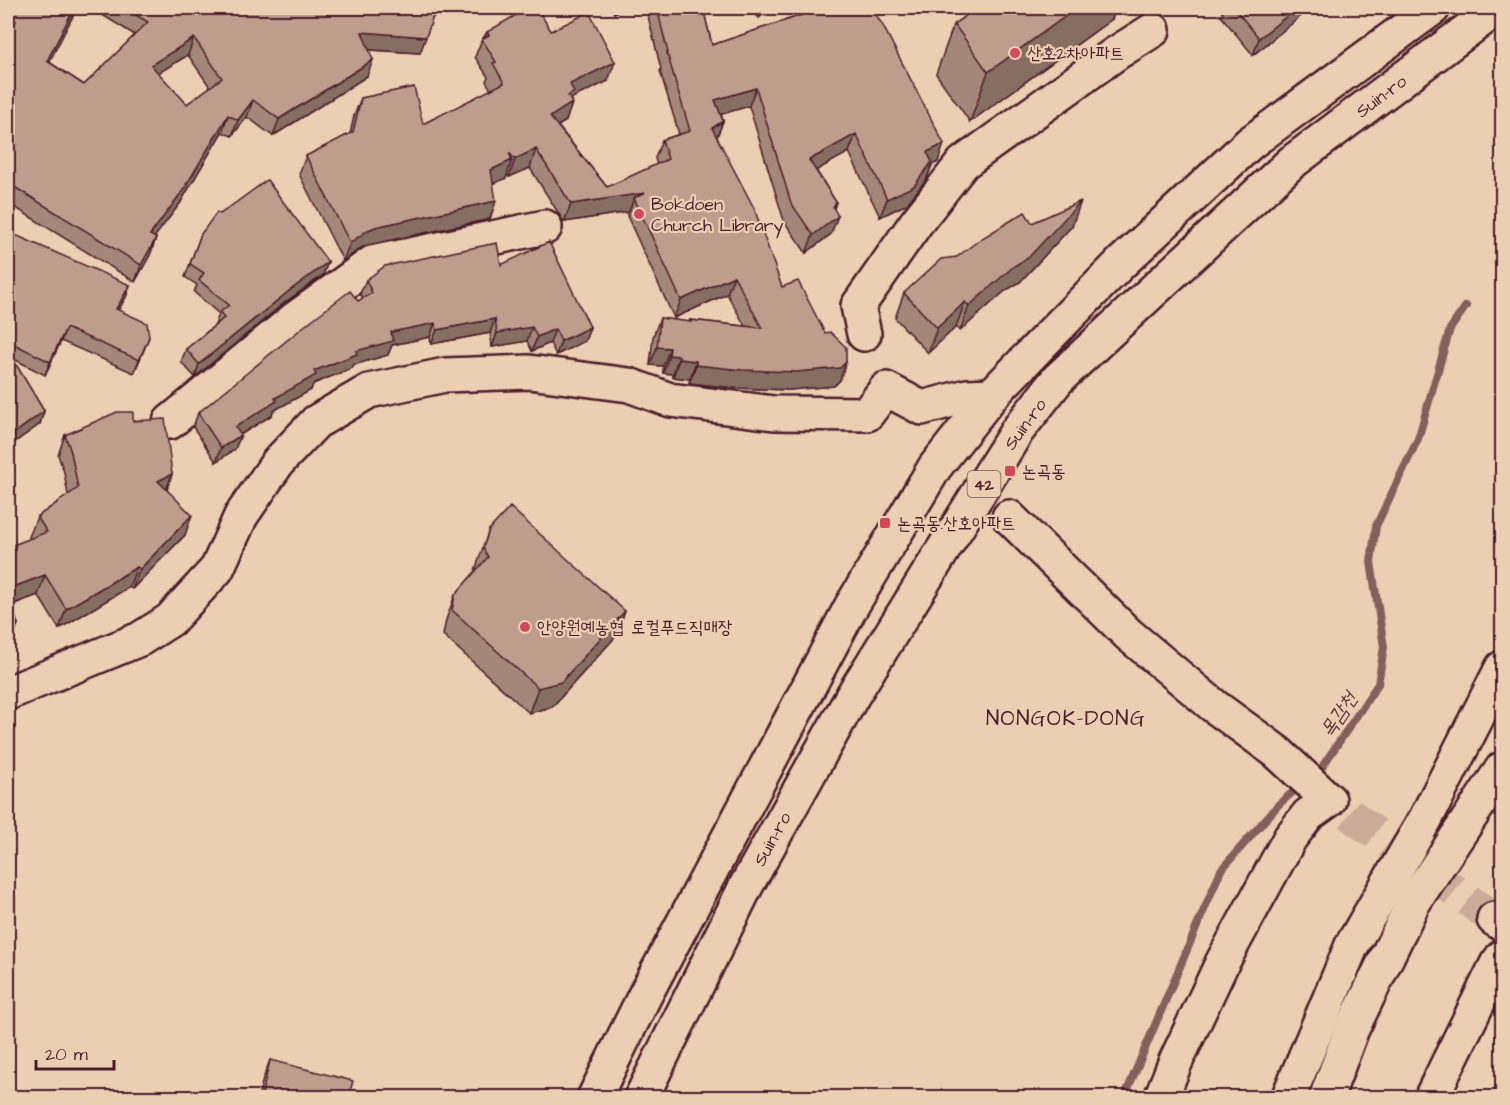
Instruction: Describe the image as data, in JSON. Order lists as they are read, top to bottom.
{
  "streets": {
    "main road": ["Suin-ro", "42"]
  },
  "districts": ["NONGOK-DONG"],
  "water": ["목감천"],
  "places": {
    "other": ["산호2차아파트", "Bokdoen Church Library", "안양원예농협 로컬푸드직매장"],
    "transit": ["논곡동", "논곡동.산호아파트"]
  },
  "scale_bar": "20 m"
}
